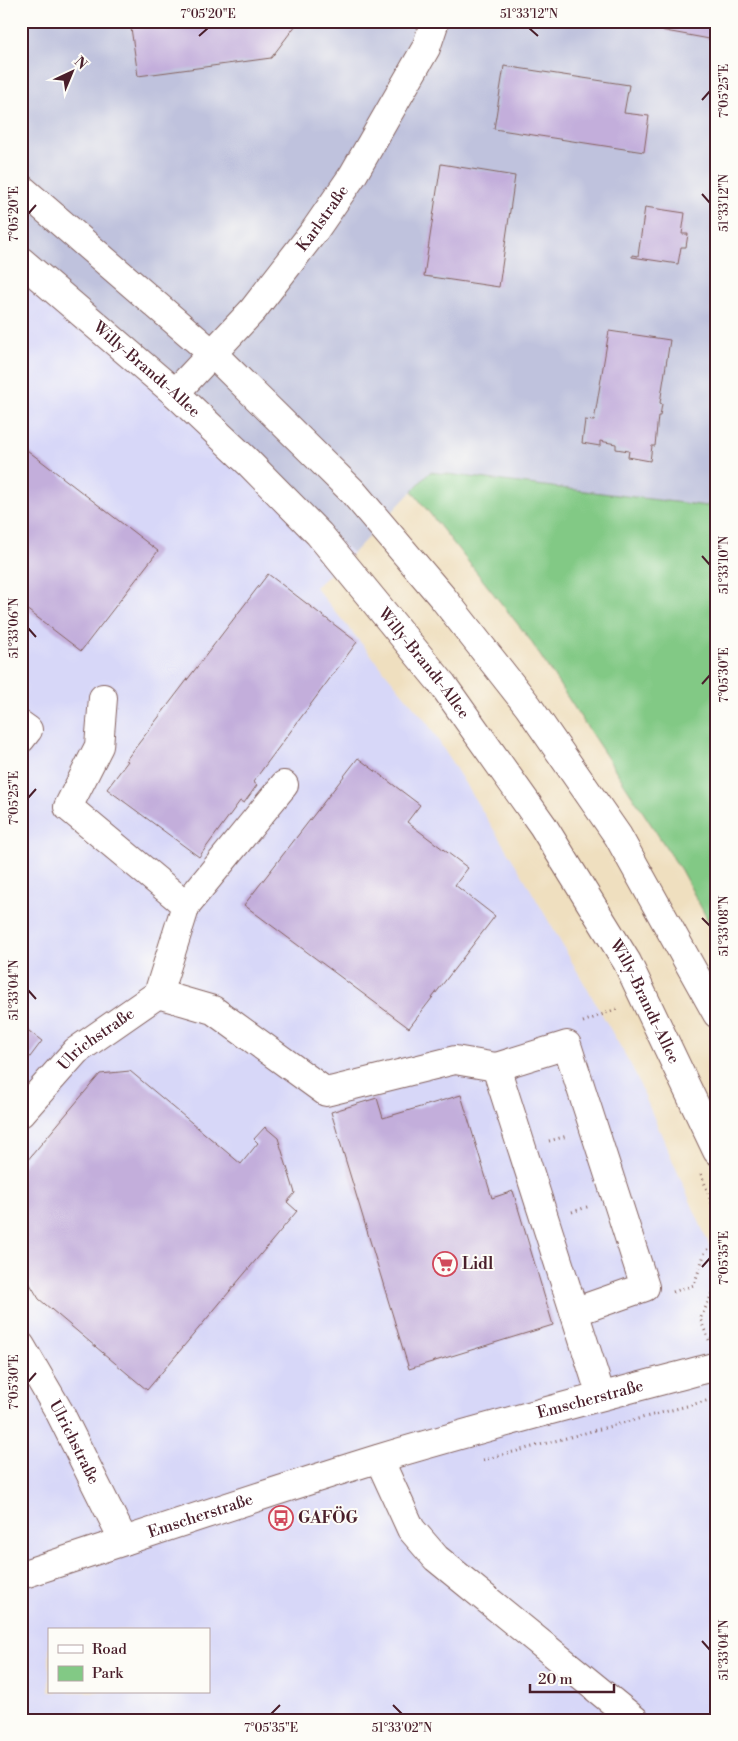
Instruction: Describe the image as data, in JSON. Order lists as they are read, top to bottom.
{
  "streets": {
    "main road": [
      "Karlstraße",
      "Willy-Brandt-Allee",
      "Ulrichstraße",
      "Emscherstraße"
    ]
  },
  "crossings": [
    ["Karlstraße", "Willy-Brandt-Allee"],
    ["Ulrichstraße", "Emscherstraße"]
  ],
  "places": {
    "supermarket": ["Lidl"],
    "bus stop": ["GAFÖG"]
  },
  "legend": ["Road", "Park"],
  "scale_bar": "20 m",
  "north": "top right",
  "coordinates": [
    "7°05'20\"E",
    "51°33'12\"N",
    "7°05'25\"E",
    "51°33'10\"N",
    "51°33'06\"N",
    "7°05'30\"E",
    "51°33'08\"N",
    "51°33'04\"N",
    "7°05'35\"E",
    "51°33'02\"N"
  ]
}
